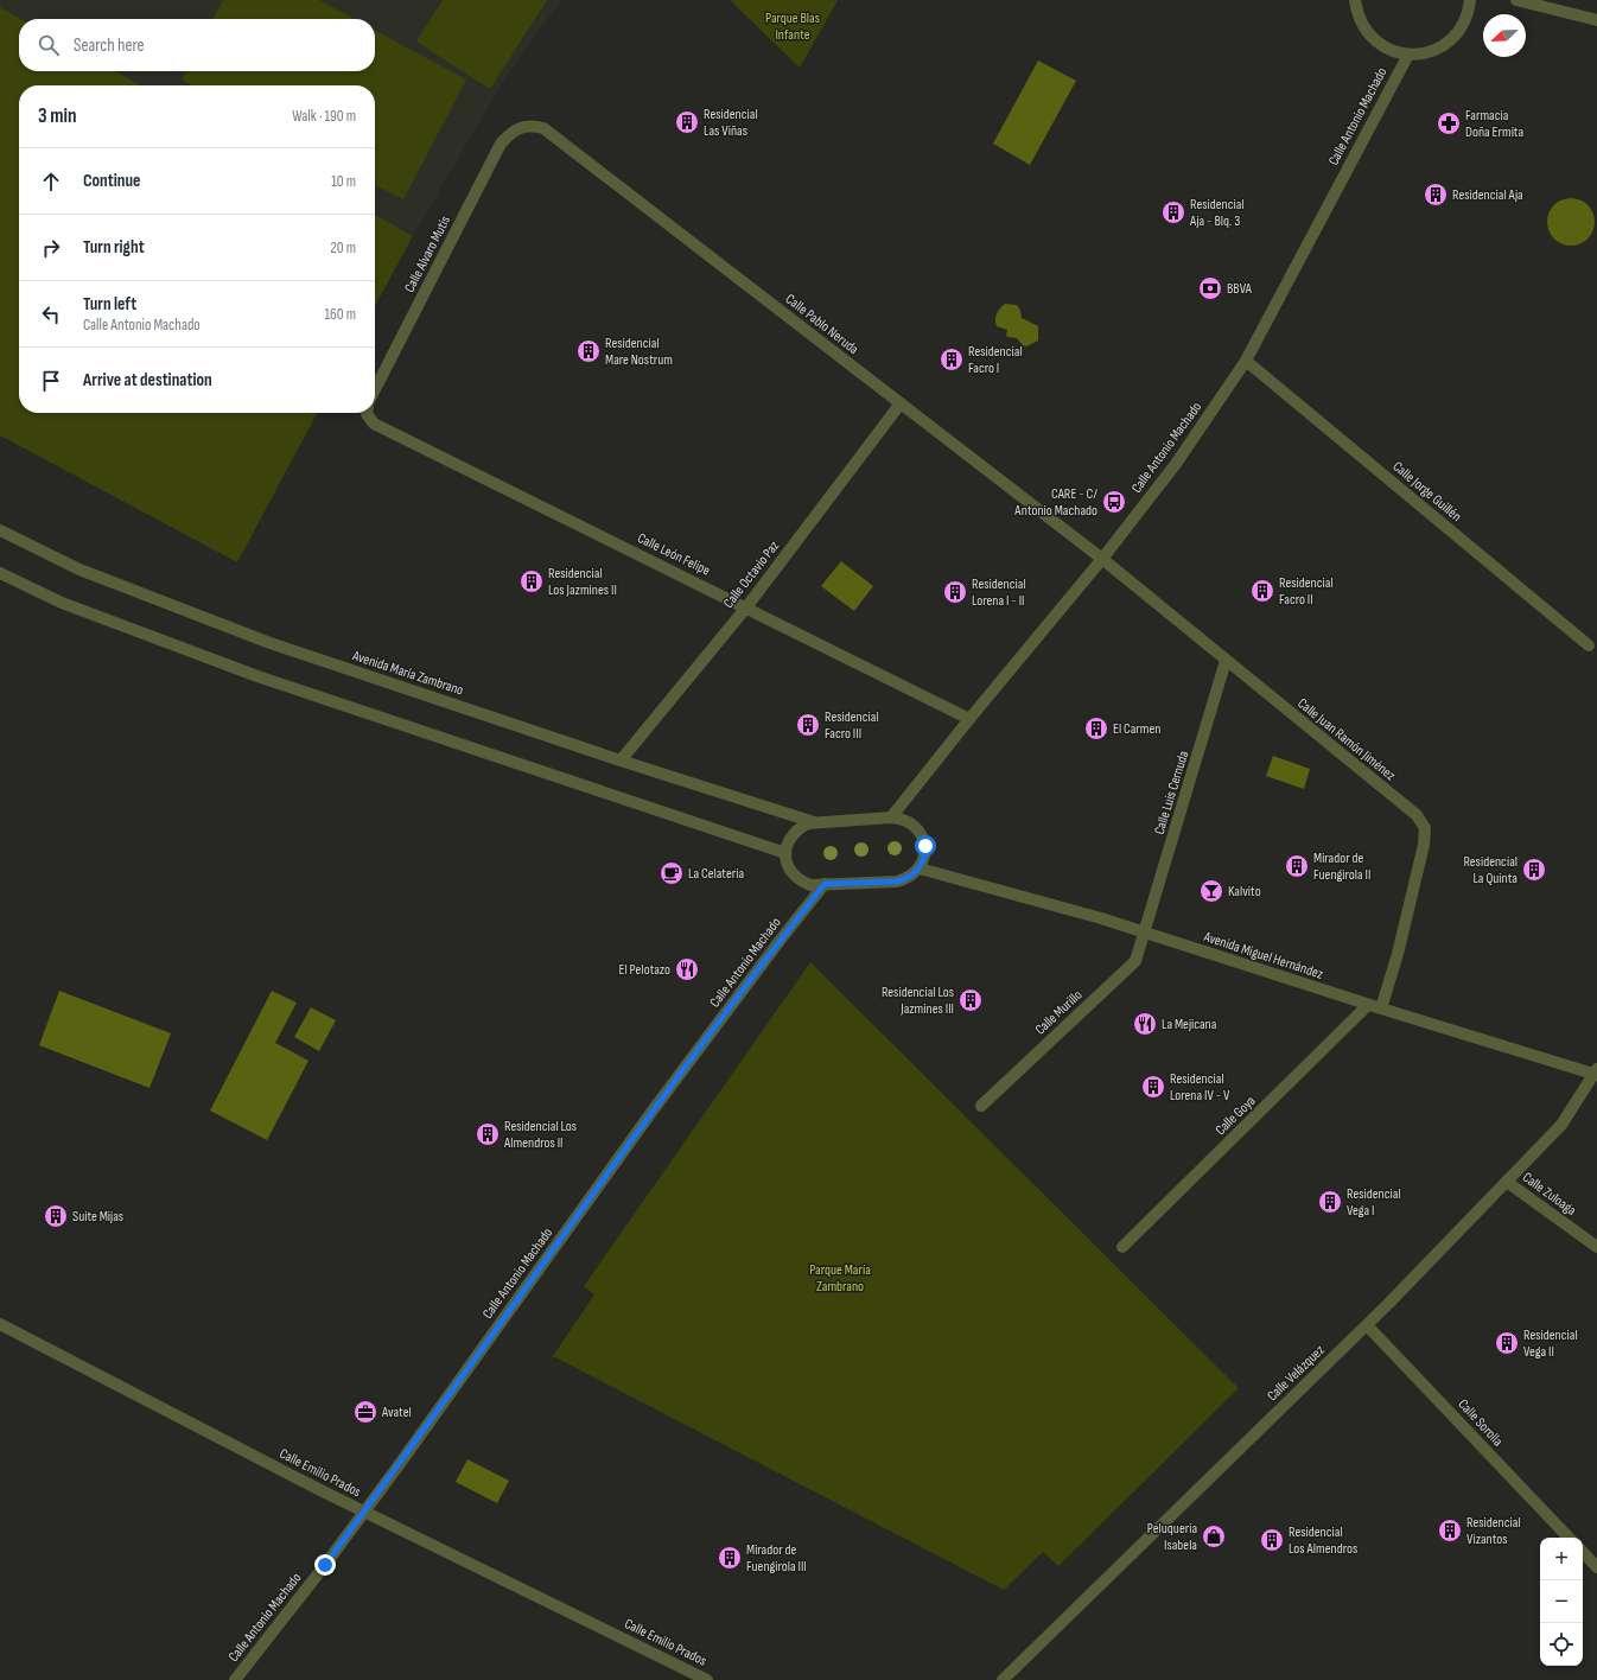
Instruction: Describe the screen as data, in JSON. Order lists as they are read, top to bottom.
{
  "streets": {
    "street": [
      "Calle Antonio Machado",
      "Calle Alvaro Mutis",
      "Calle Pablo Neruda",
      "Calle Jorge Guillén",
      "Calle León Felipe",
      "Calle Octavio Paz",
      "Avenida María Zambrano",
      "Calle Juan Ramón Jiménez",
      "Calle Luis Cernuda",
      "Avenida Miguel Hernández",
      "Calle Murillo",
      "Calle Goya",
      "Calle Zuloaga",
      "Calle Velázquez",
      "Calle Sorolla",
      "Calle Emilio Prados"
    ]
  },
  "crossings": [
    ["Calle Antonio Machado", "Calle Pablo Neruda"],
    ["Calle Antonio Machado", "Calle Jorge Guillén"],
    ["Calle Antonio Machado", "Calle León Felipe"],
    ["Calle Antonio Machado", "Calle Juan Ramón Jiménez"],
    ["Calle Antonio Machado", "Calle Emilio Prados"],
    ["Calle Alvaro Mutis", "Calle Pablo Neruda"],
    ["Calle Pablo Neruda", "Calle Octavio Paz"],
    ["Calle Pablo Neruda", "Calle Juan Ramón Jiménez"],
    ["Calle León Felipe", "Calle Octavio Paz"],
    ["Calle Octavio Paz", "Avenida María Zambrano"],
    ["Calle Juan Ramón Jiménez", "Calle Luis Cernuda"],
    ["Calle Juan Ramón Jiménez", "Avenida Miguel Hernández"],
    ["Calle Luis Cernuda", "Avenida Miguel Hernández"],
    ["Calle Luis Cernuda", "Calle Murillo"],
    ["Avenida Miguel Hernández", "Calle Murillo"],
    ["Avenida Miguel Hernández", "Calle Goya"],
    ["Avenida Miguel Hernández", "Calle Velázquez"],
    ["Calle Zuloaga", "Calle Velázquez"],
    ["Calle Velázquez", "Calle Sorolla"]
  ],
  "parks": ["Parque Blas Infante", "Parque María Zambrano"],
  "places": {
    "building": [
      "Residencial Las Viñas",
      "Residencial Aja",
      "Residencial Aja - Blq. 3",
      "Residencial Mare Nostrum",
      "Residencial Facro I",
      "Residencial Los Jazmines II",
      "Residencial Facro II",
      "Residencial Lorena I - II",
      "Residencial Facro III",
      "El Carmen",
      "Mirador de Fuengirola II",
      "Residencial La Quinta",
      "Residencial Los Jazmines III",
      "Residencial Lorena IV - V",
      "Residencial Los Almendros II",
      "Residencial Vega I",
      "Suite Mijas",
      "Residencial Vega II",
      "Residencial Vizantos",
      "Residencial Los Almendros",
      "Mirador de Fuengirola III"
    ],
    "pharmacy": ["Farmacia Doña Ermita"],
    "bank": ["BBVA"],
    "bus stop": ["CARE - C/ Antonio Machado"],
    "cafe": ["La Celateria"],
    "bar": ["Kalvito"],
    "restaurant": ["El Pelotazo", "La Mejicana"],
    "office": ["Avatel"],
    "shop": ["Peluqueria Isabela"]
  },
  "north": "bottom left",
  "page": {
    "search": "Search here",
    "heading": ["3 min", "Walk · 190 m"],
    "list": [
      ["Continue", "10 m"],
      ["Turn right", "20 m"],
      ["Turn left", "Calle Antonio Machado", "160 m"],
      "Arrive at destination"
    ],
    "map_buttons": ["+", "−"]
  }
}
